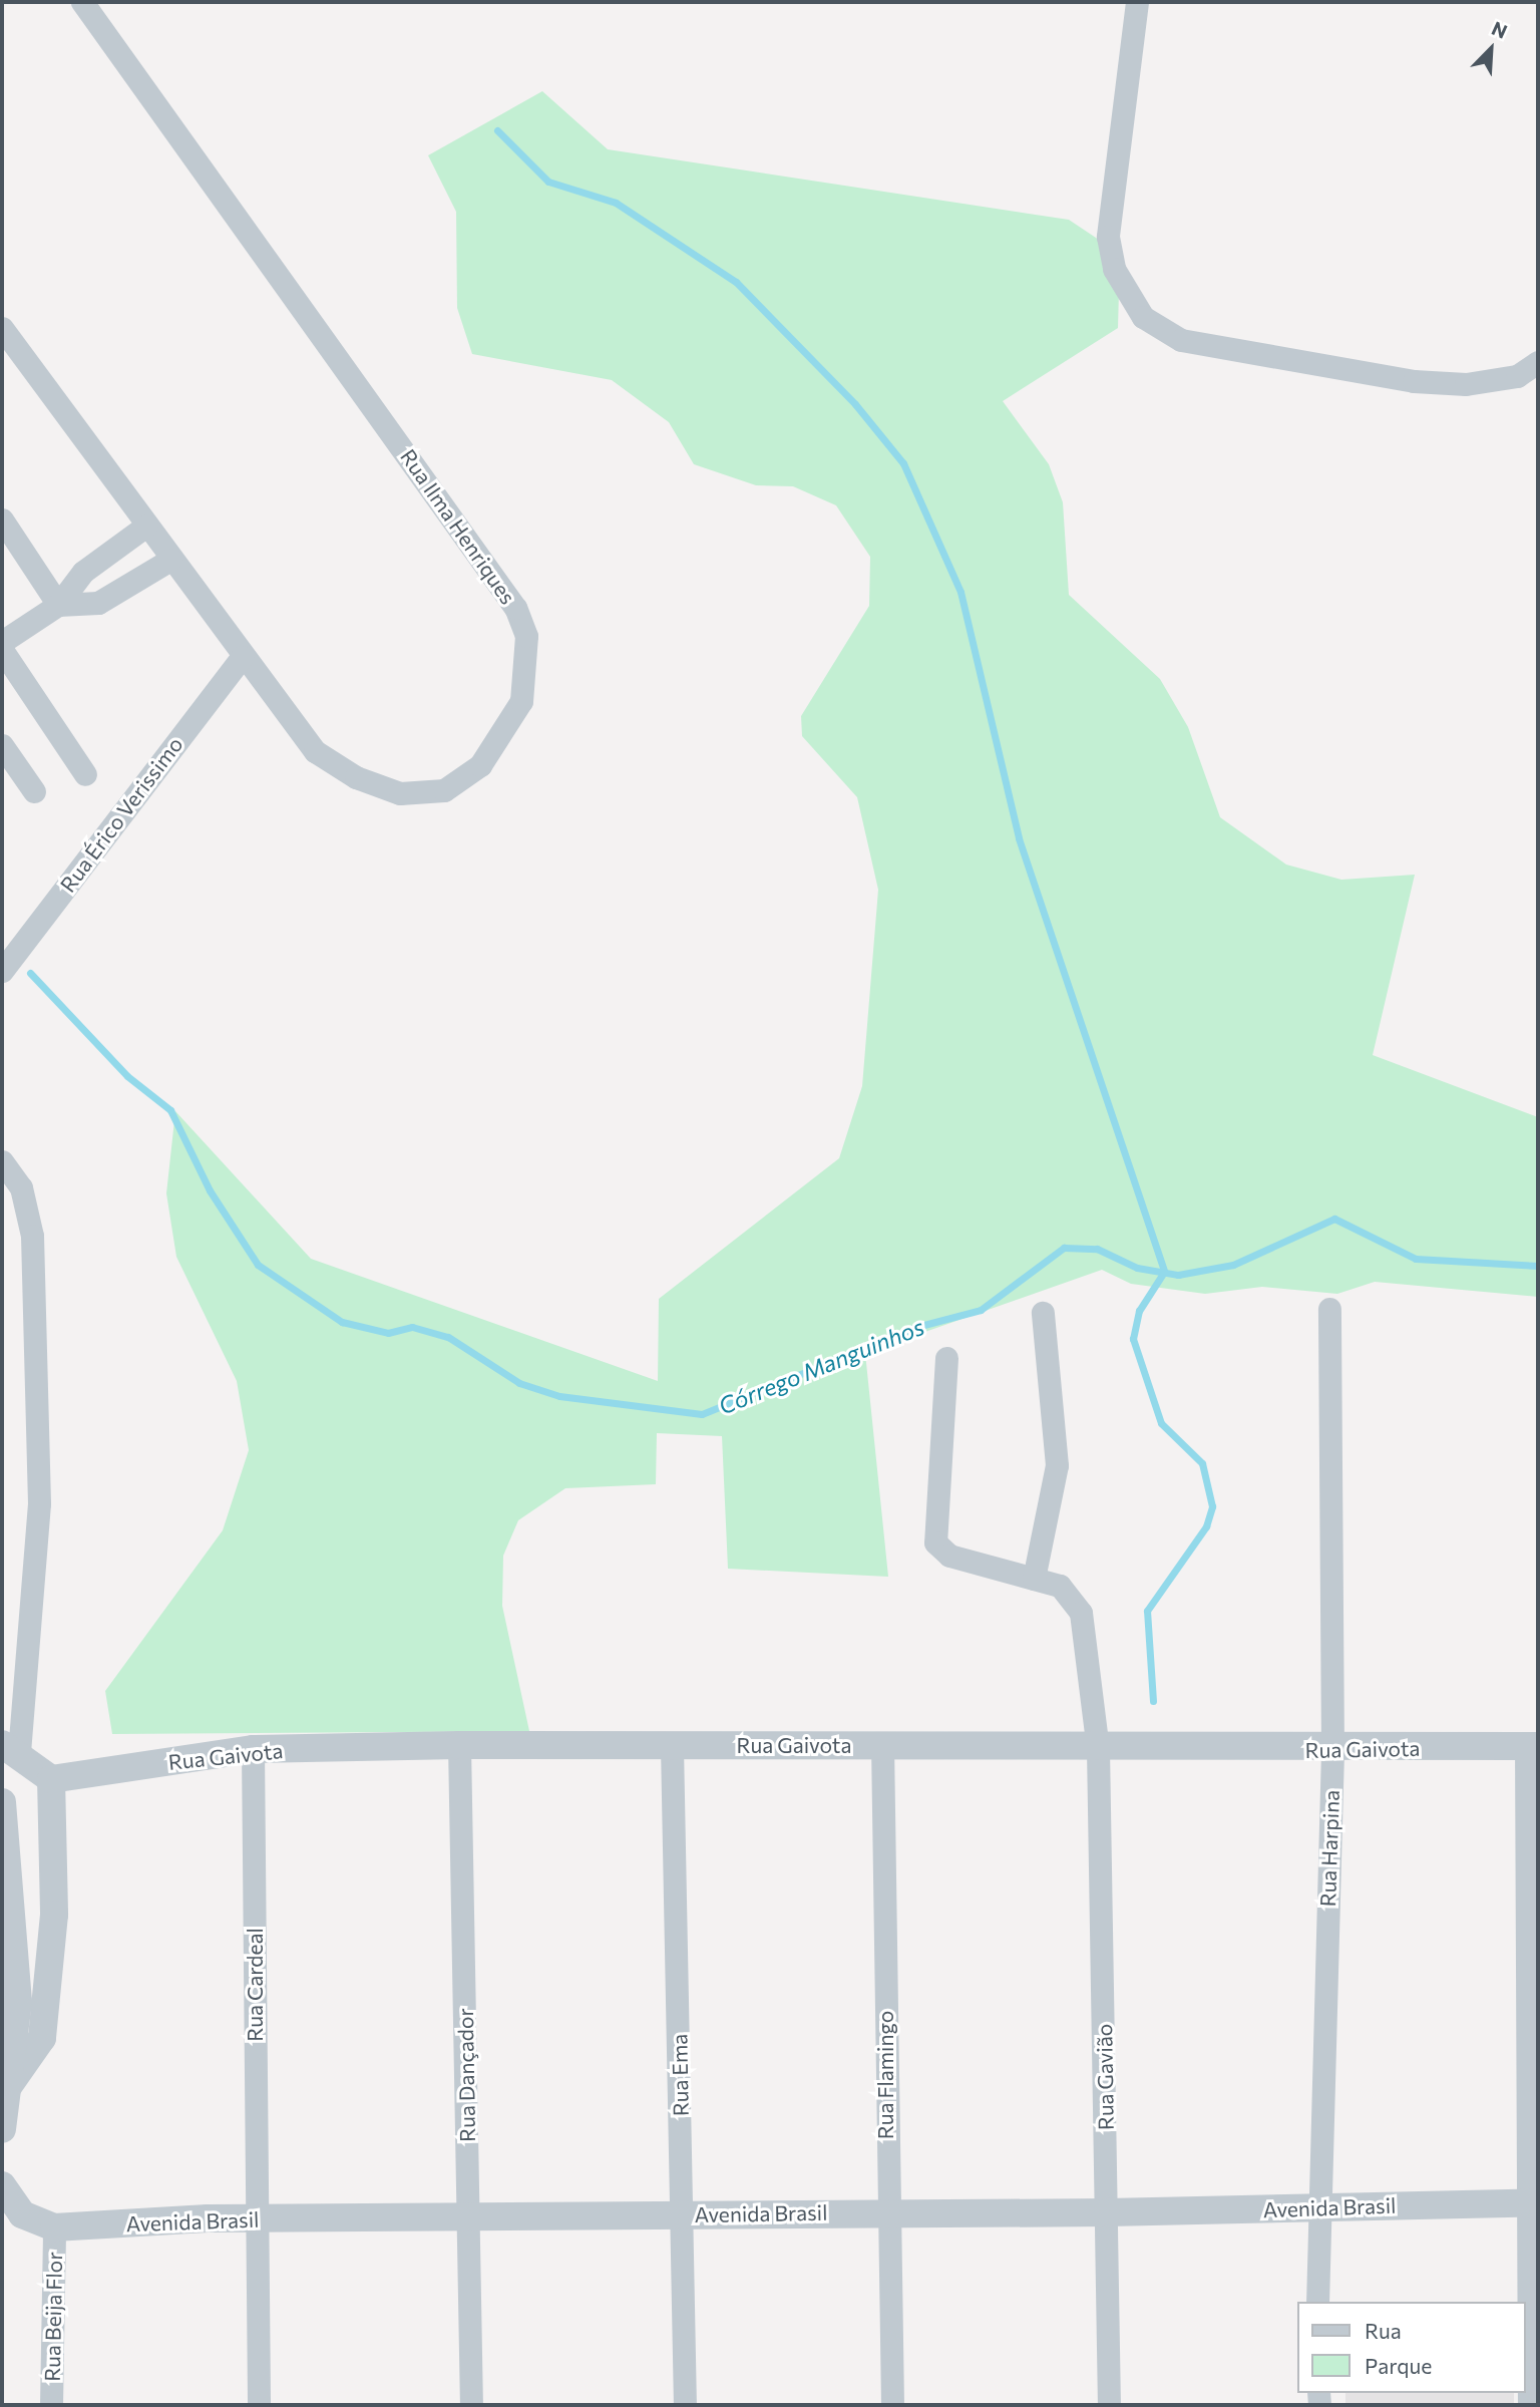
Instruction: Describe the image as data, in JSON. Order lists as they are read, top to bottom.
{
  "streets": {
    "street": [
      "Rua Ilma Henriques",
      "Rua Érico Verissimo",
      "Rua Gaivota",
      "Rua Harpina",
      "Rua Cardeal",
      "Rua Dançador",
      "Rua Ema",
      "Rua Flamingo",
      "Rua Gavião",
      "Avenida Brasil",
      "Rua Beija Flor"
    ]
  },
  "crossings": [
    ["Rua Ilma Henriques", "Rua Érico Verissimo"],
    ["Rua Gaivota", "Rua Harpina"],
    ["Rua Gaivota", "Rua Cardeal"],
    ["Rua Gaivota", "Rua Dançador"],
    ["Rua Gaivota", "Rua Ema"],
    ["Rua Gaivota", "Rua Flamingo"],
    ["Rua Gaivota", "Rua Gavião"],
    ["Rua Harpina", "Avenida Brasil"],
    ["Rua Cardeal", "Avenida Brasil"],
    ["Rua Dançador", "Avenida Brasil"],
    ["Rua Ema", "Avenida Brasil"],
    ["Rua Flamingo", "Avenida Brasil"],
    ["Rua Gavião", "Avenida Brasil"],
    ["Avenida Brasil", "Rua Beija Flor"]
  ],
  "water": ["Córrego Manguinhos"],
  "legend": ["Rua", "Parque"],
  "north": "top right"
}
